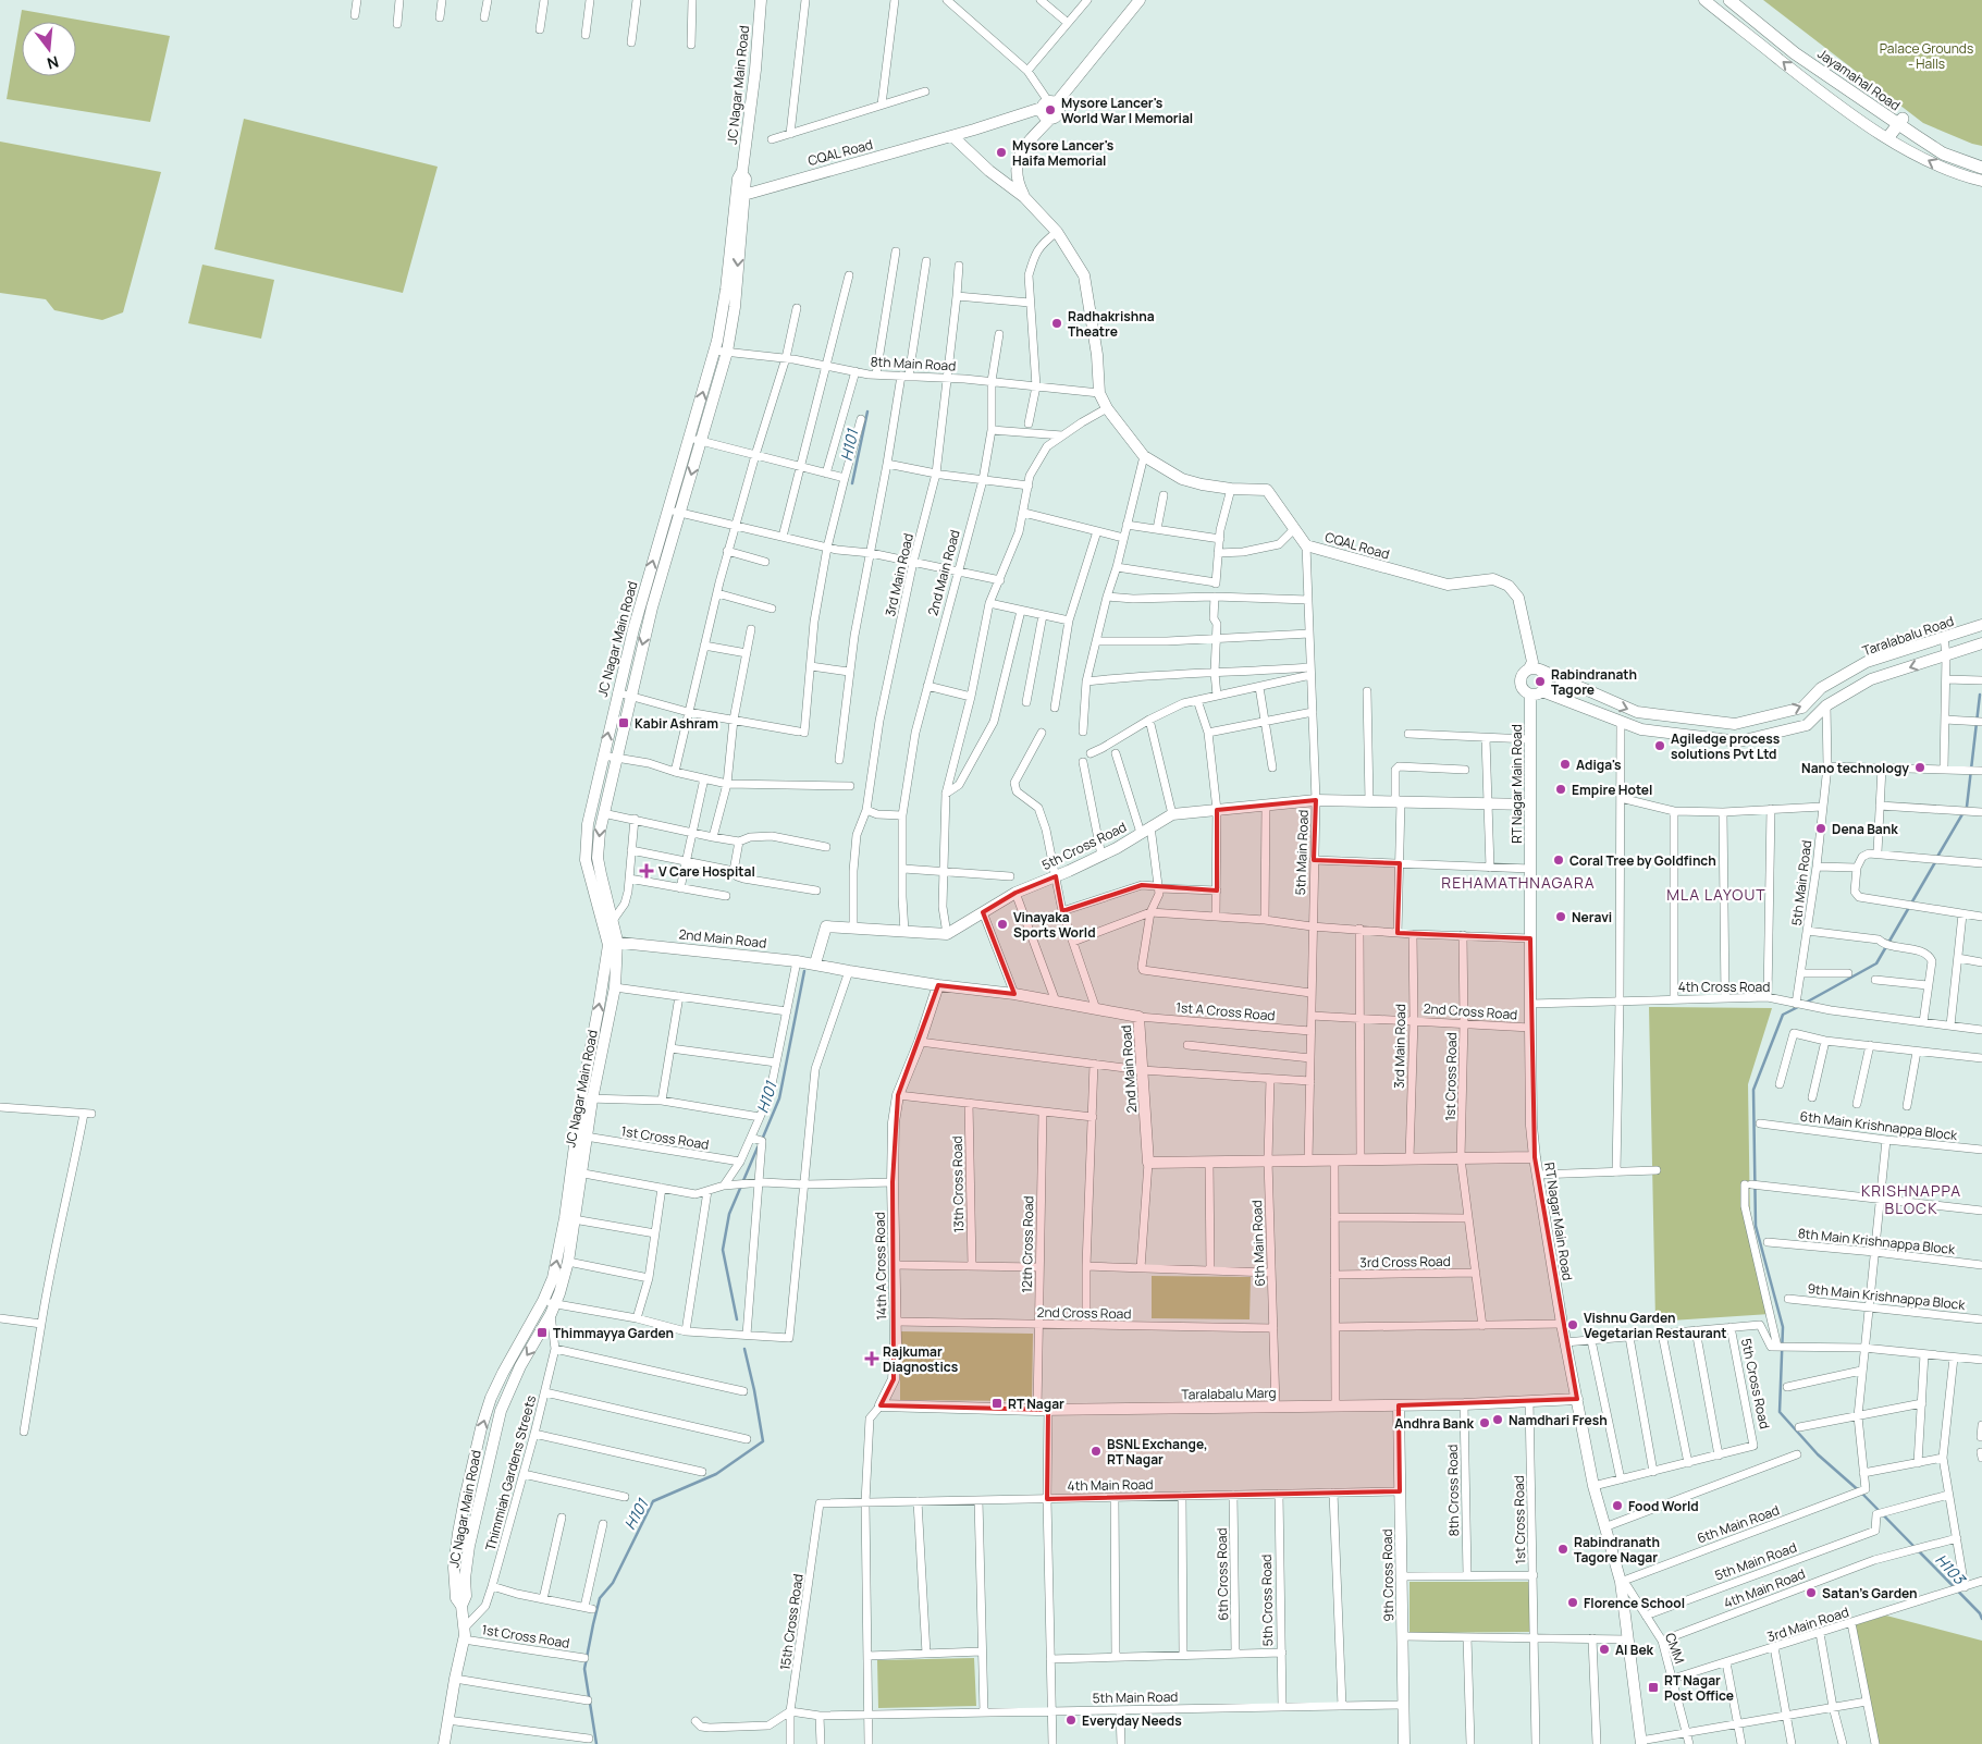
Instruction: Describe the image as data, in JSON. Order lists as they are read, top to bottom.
{
  "streets": {
    "main road": [
      "Jayamahal Road",
      "JC Nagar Main Road",
      "CQAL Road",
      "2nd Main Road",
      "Taralabalu Road",
      "RT Nagar Main Road",
      "5th Cross Road",
      "14th A Cross Road",
      "Taralabalu Marg",
      "9th Cross Road"
    ],
    "street": [
      "8th Main Road",
      "3rd Main Road",
      "5th Main Road",
      "4th Cross Road",
      "1st A Cross Road",
      "2nd Cross Road",
      "1st Cross Road",
      "6th Main Krishnappa Block",
      "13th Cross Road",
      "8th Main Krishnappa Block",
      "6th Main Road",
      "12th Cross Road",
      "3rd Cross Road",
      "9th Main Krishnappa Block",
      "Thimmiah Gardens Streets",
      "4th Main Road",
      "8th Cross Road",
      "6th Cross Road",
      "15th Cross Road",
      "CMM"
    ]
  },
  "crossings": [
    ["JC Nagar Main Road", "CQAL Road"],
    ["JC Nagar Main Road", "8th Main Road"],
    ["JC Nagar Main Road", "2nd Main Road"],
    ["JC Nagar Main Road", "1st Cross Road"],
    ["JC Nagar Main Road", "Thimmiah Gardens Streets"],
    ["CQAL Road", "8th Main Road"],
    ["CQAL Road", "Taralabalu Road"],
    ["CQAL Road", "RT Nagar Main Road"],
    ["CQAL Road", "5th Main Road"],
    ["8th Main Road", "2nd Main Road"],
    ["8th Main Road", "3rd Main Road"],
    ["2nd Main Road", "1st A Cross Road"],
    ["2nd Main Road", "14th A Cross Road"],
    ["3rd Main Road", "2nd Cross Road"],
    ["3rd Main Road", "CMM"],
    ["Taralabalu Road", "RT Nagar Main Road"],
    ["RT Nagar Main Road", "5th Cross Road"],
    ["RT Nagar Main Road", "4th Cross Road"],
    ["RT Nagar Main Road", "2nd Cross Road"],
    ["RT Nagar Main Road", "6th Main Road"],
    ["RT Nagar Main Road", "Taralabalu Marg"],
    ["RT Nagar Main Road", "CMM"],
    ["5th Cross Road", "5th Main Road"],
    ["5th Cross Road", "4th Main Road"],
    ["5th Main Road", "4th Cross Road"],
    ["5th Main Road", "1st A Cross Road"],
    ["5th Main Road", "2nd Cross Road"],
    ["5th Main Road", "14th A Cross Road"],
    ["5th Main Road", "9th Cross Road"],
    ["5th Main Road", "15th Cross Road"],
    ["5th Main Road", "CMM"],
    ["2nd Cross Road", "1st Cross Road"],
    ["2nd Cross Road", "6th Main Road"],
    ["2nd Cross Road", "12th Cross Road"],
    ["2nd Cross Road", "14th A Cross Road"],
    ["1st Cross Road", "3rd Cross Road"],
    ["1st Cross Road", "Taralabalu Marg"],
    ["1st Cross Road", "Thimmiah Gardens Streets"],
    ["6th Main Road", "Taralabalu Marg"],
    ["6th Main Road", "CMM"],
    ["12th Cross Road", "Taralabalu Marg"],
    ["14th A Cross Road", "Taralabalu Marg"],
    ["14th A Cross Road", "4th Main Road"],
    ["Taralabalu Marg", "8th Cross Road"],
    ["Taralabalu Marg", "9th Cross Road"],
    ["4th Main Road", "6th Cross Road"],
    ["4th Main Road", "9th Cross Road"],
    ["4th Main Road", "15th Cross Road"],
    ["4th Main Road", "CMM"]
  ],
  "districts": ["REHAMATHNAGARA", "MLA LAYOUT", "KRISHNAPPA BLOCK"],
  "water": ["H101", "H103"],
  "parks": ["Palace Grounds - Halls"],
  "places": {
    "other": [
      "Mysore Lancer's World War I Memorial",
      "Mysore Lancer's Haifa Memorial",
      "Radhakrishna Theatre",
      "Rabindranath Tagore",
      "Agiledge process solutions Pvt Ltd",
      "Adiga's",
      "Nano technology",
      "Empire Hotel",
      "Dena Bank",
      "Coral Tree by Goldfinch",
      "Neravi",
      "Vinayaka Sports World",
      "Vishnu Garden Vegetarian Restaurant",
      "Namdhari Fresh",
      "Andhra Bank",
      "BSNL Exchange, RT Nagar",
      "Food World",
      "Rabindranath Tagore Nagar",
      "Satan's Garden",
      "Florence School",
      "Al Bek",
      "Everyday Needs"
    ],
    "transit": [
      "Kabir Ashram",
      "Thimmayya Garden",
      "RT Nagar",
      "RT Nagar Post Office"
    ],
    "health": ["V Care Hospital", "Rajkumar Diagnostics"]
  },
  "north": "bottom"
}
